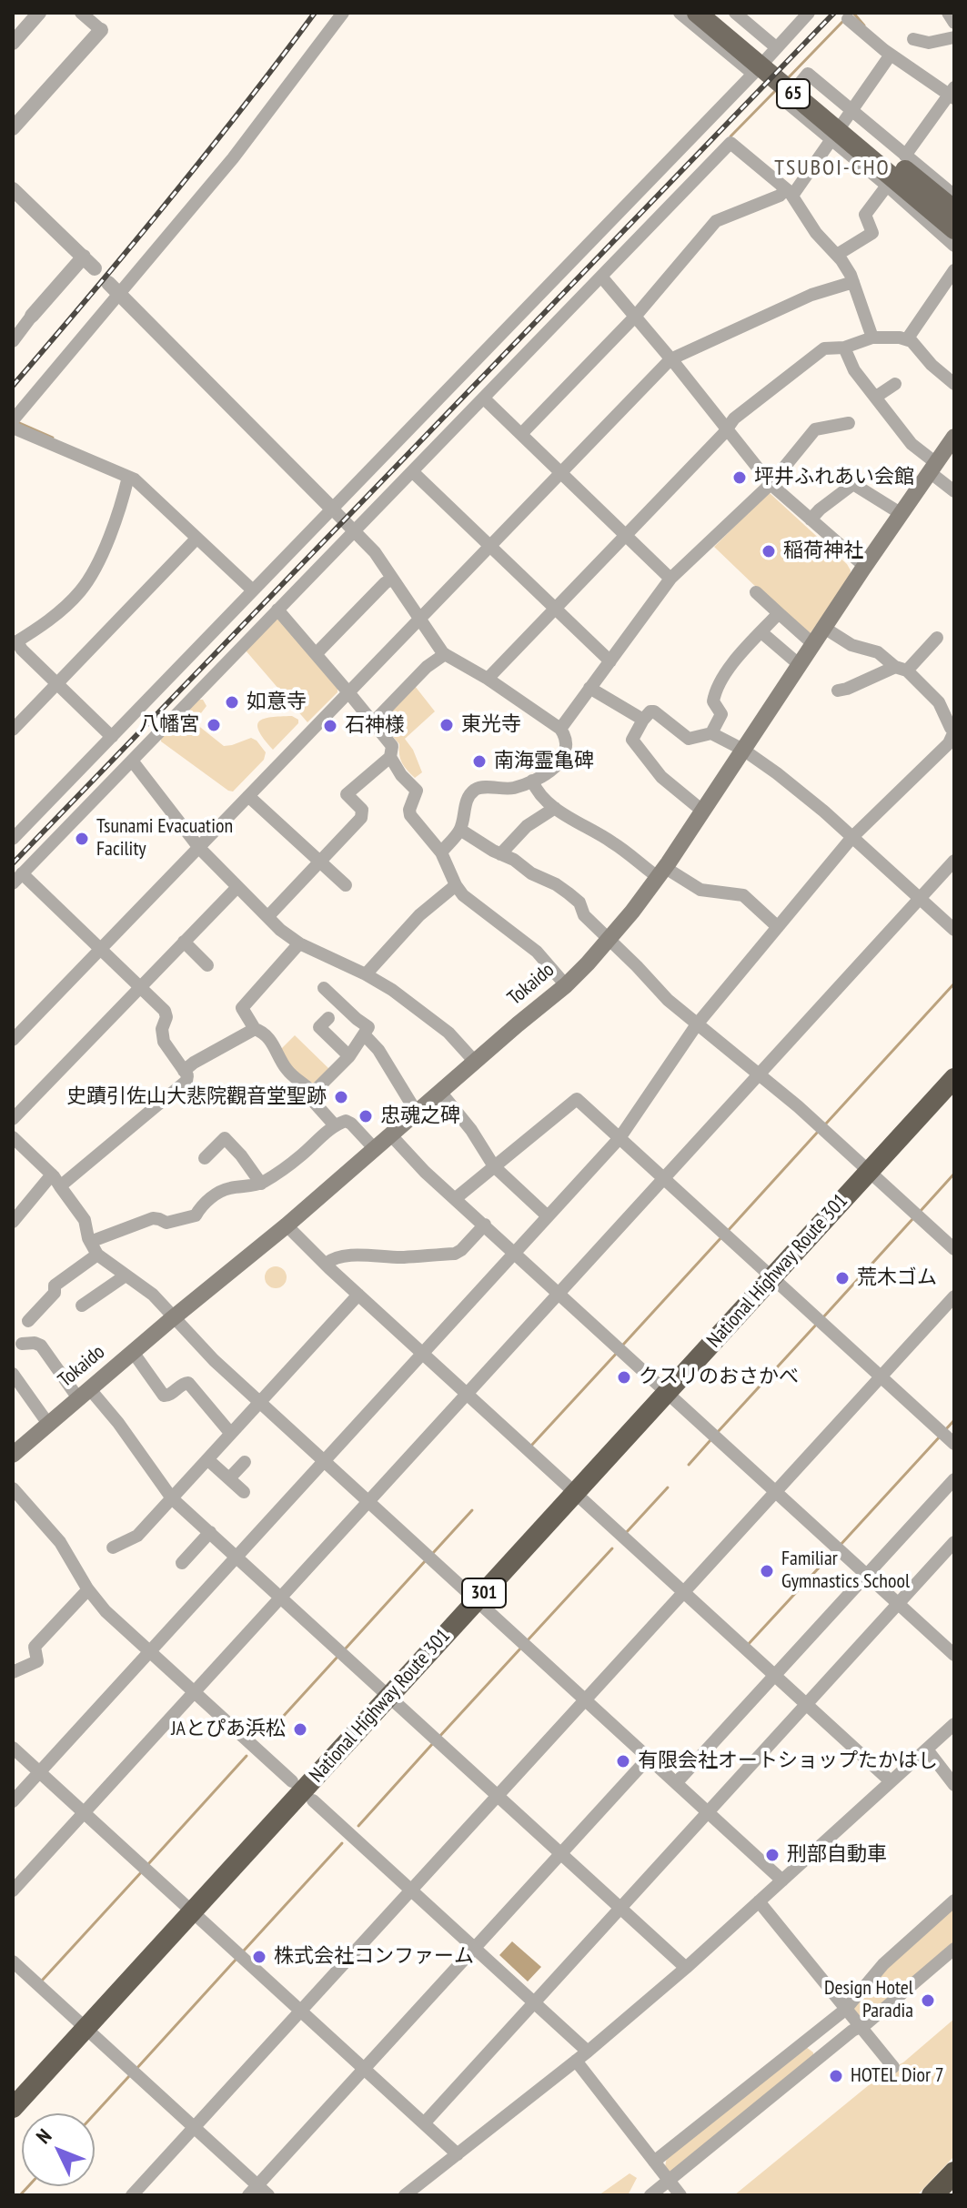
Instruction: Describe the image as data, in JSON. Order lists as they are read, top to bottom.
{
  "streets": {
    "highway": ["National Highway Route 301", "301"],
    "main road": ["65", "Tokaido"]
  },
  "districts": ["TSUBOI-CHO"],
  "places": [
    "坪井ふれあい会館",
    "稲荷神社",
    "如意寺",
    "八幡宮",
    "東光寺",
    "石神様",
    "南海霊亀碑",
    "Tsunami Evacuation Facility",
    "史蹟引佐山大悲院觀音堂聖跡",
    "忠魂之碑",
    "荒木ゴム",
    "クスリのおさかべ",
    "Familiar Gymnastics School",
    "JAとぴあ浜松",
    "有限会社オートショップたかはし",
    "刑部自動車",
    "株式会社コンファーム",
    "Design Hotel Paradia",
    "HOTEL Dior 7"
  ],
  "north": "top left"
}
